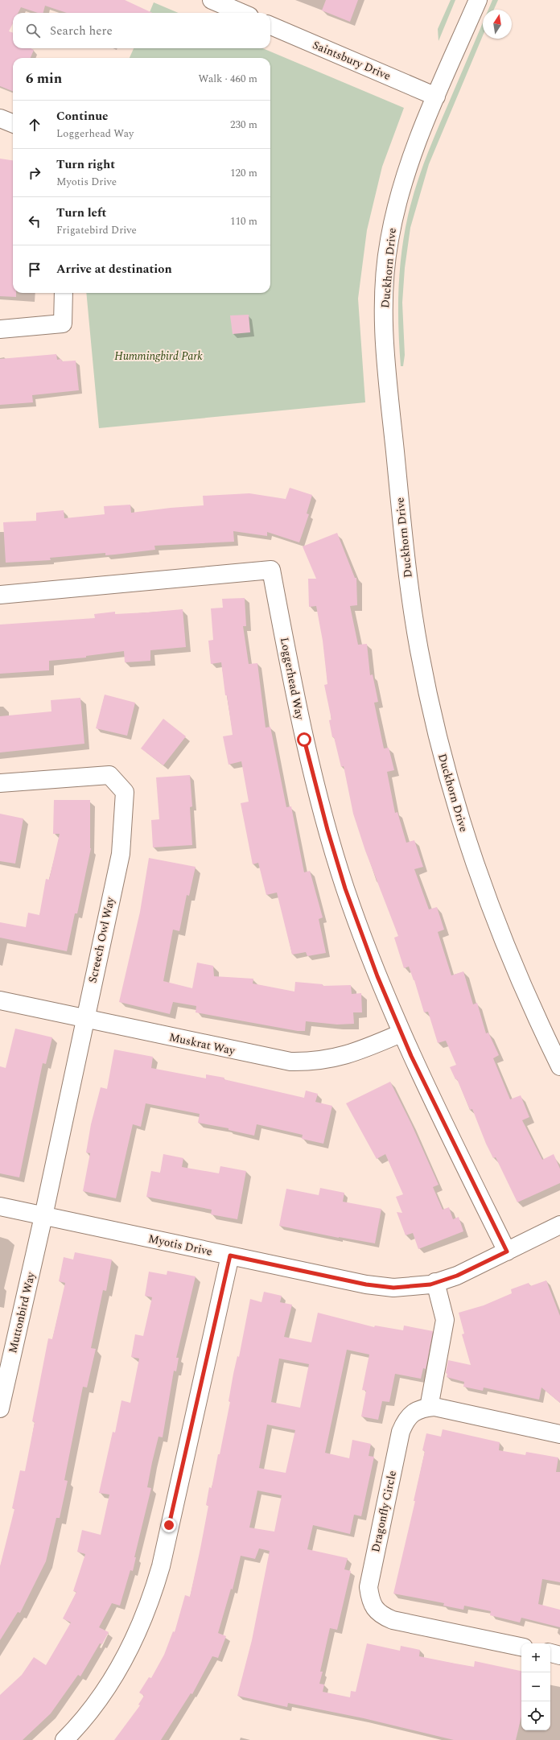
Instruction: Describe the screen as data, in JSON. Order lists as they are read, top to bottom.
{
  "streets": {
    "street": [
      "Saintsbury Drive",
      "Duckhorn Drive",
      "Loggerhead Way",
      "Screech Owl Way",
      "Muskrat Way",
      "Myotis Drive",
      "Muttonbird Way",
      "Dragonfly Circle"
    ]
  },
  "crossings": [
    ["Saintsbury Drive", "Duckhorn Drive"],
    ["Loggerhead Way", "Muskrat Way"],
    ["Loggerhead Way", "Myotis Drive"],
    ["Screech Owl Way", "Muskrat Way"],
    ["Screech Owl Way", "Myotis Drive"],
    ["Screech Owl Way", "Muttonbird Way"],
    ["Myotis Drive", "Muttonbird Way"]
  ],
  "parks": ["Hummingbird Park"],
  "north": "top",
  "page": {
    "search": "Search here",
    "heading": ["6 min", "Walk · 460 m"],
    "list": [
      ["Continue", "Loggerhead Way", "230 m"],
      ["Turn right", "Myotis Drive", "120 m"],
      ["Turn left", "Frigatebird Drive", "110 m"],
      "Arrive at destination"
    ],
    "map_buttons": ["+", "−"]
  }
}
